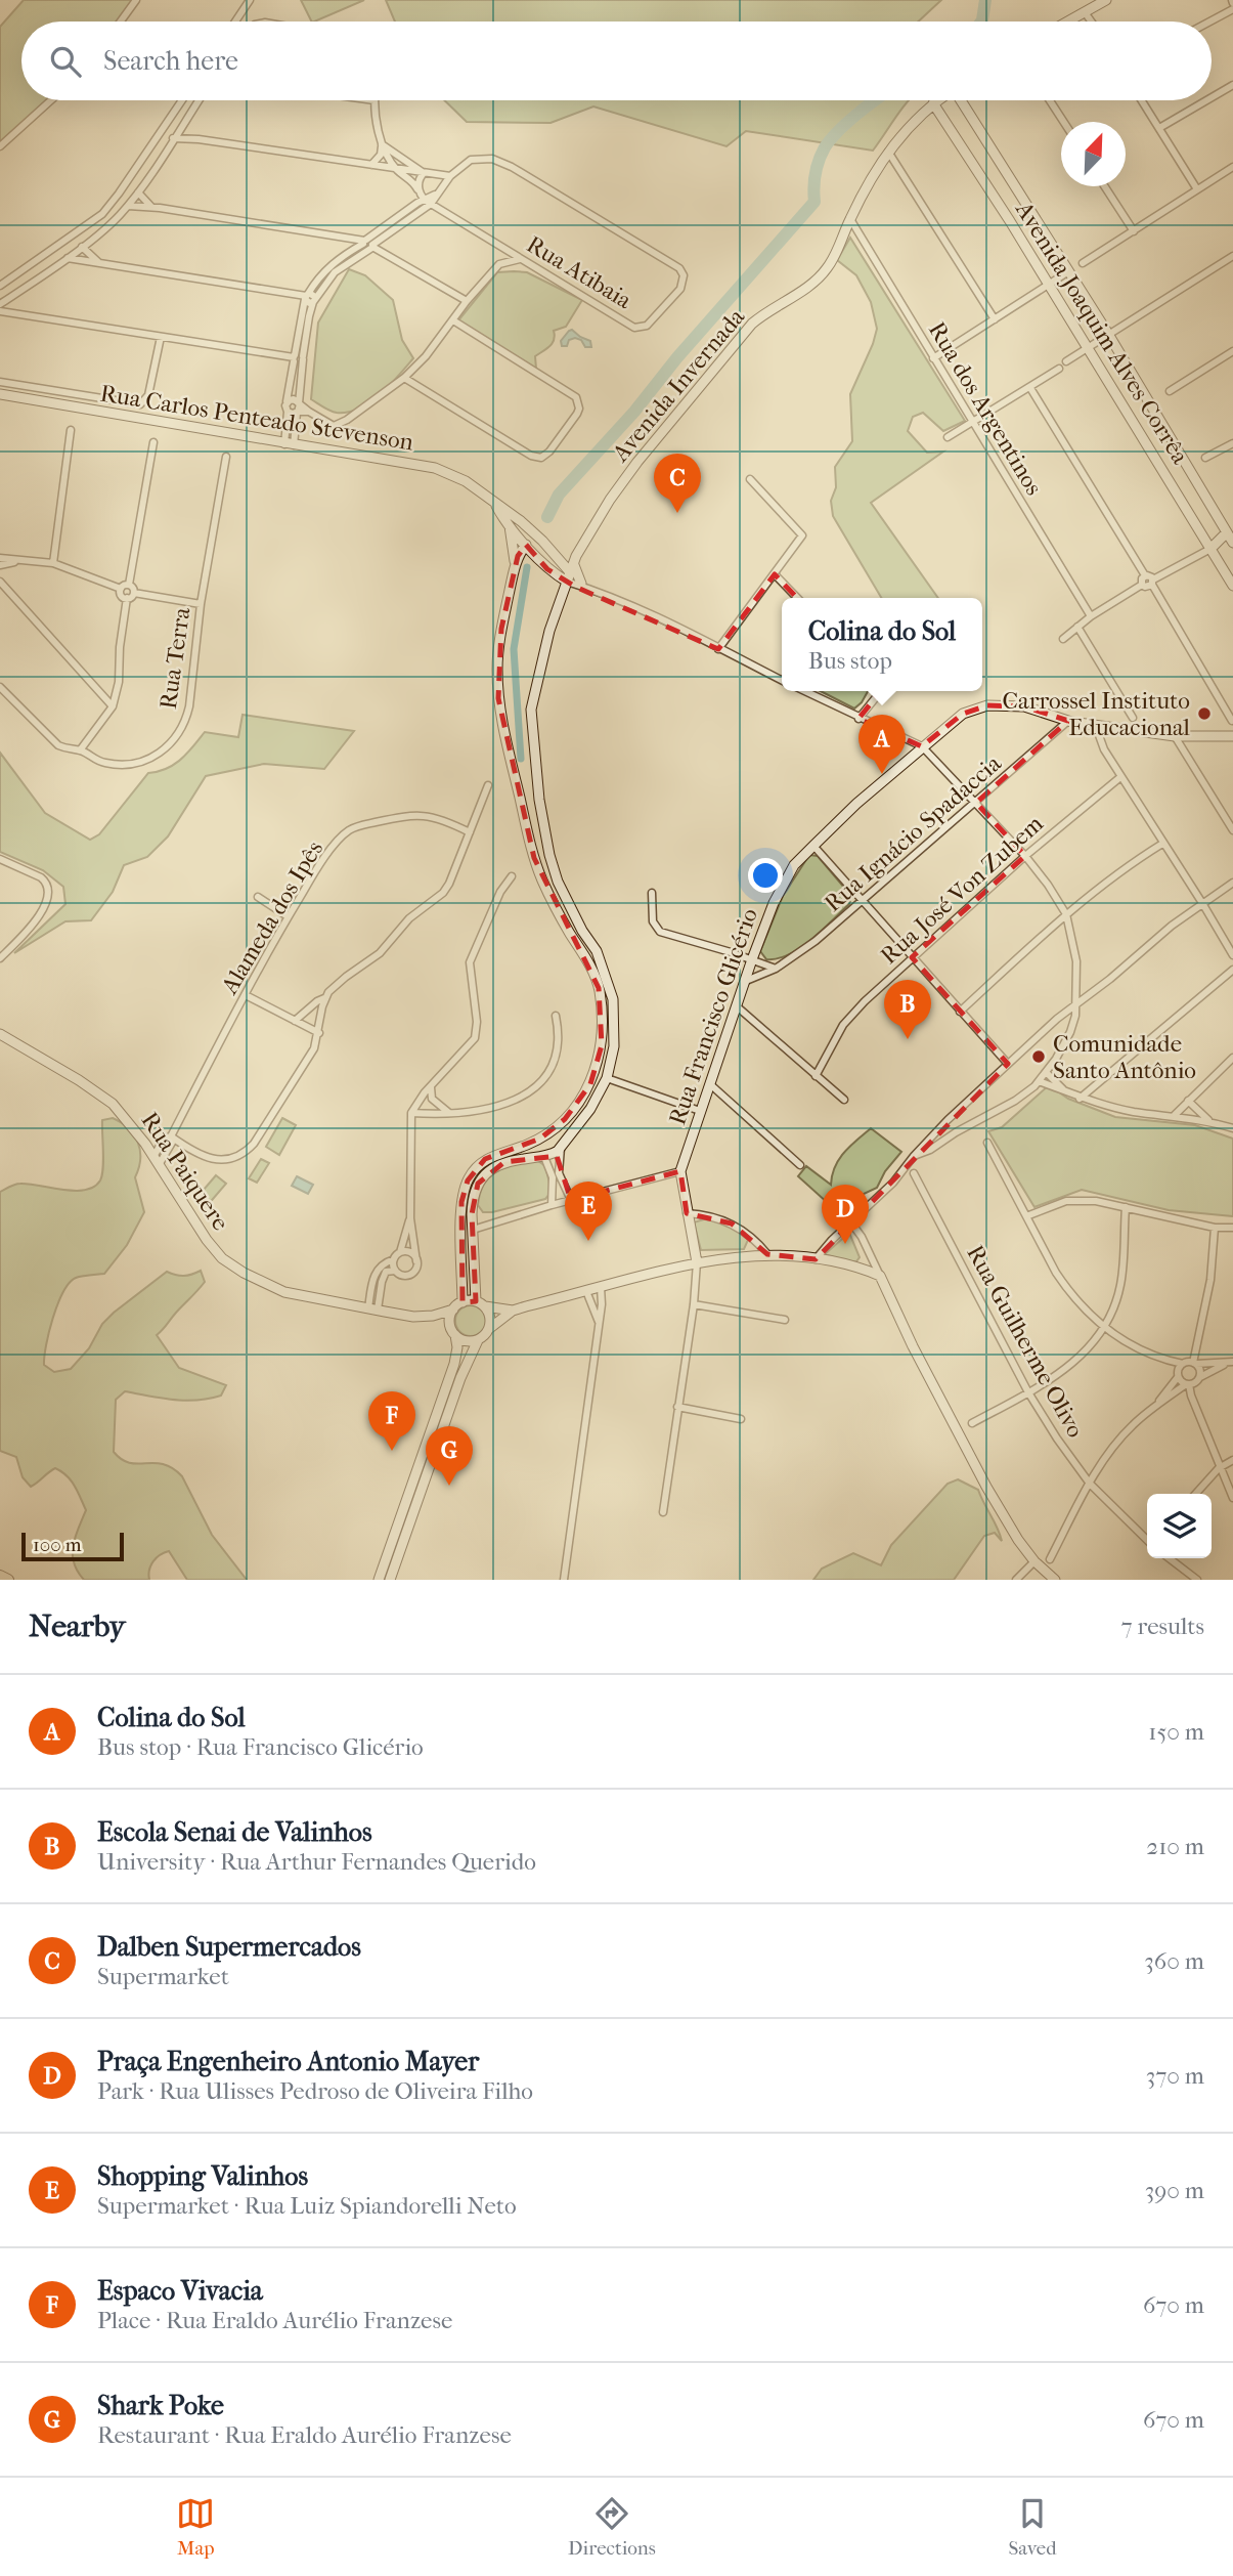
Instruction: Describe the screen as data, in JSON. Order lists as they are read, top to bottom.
{
  "streets": {
    "main road": [
      "Avenida Joaquim Alves Corrêa",
      "Avenida Invernada",
      "Rua Carlos Penteado Stevenson",
      "Rua Francisco Glicério",
      "Rua Paiquere"
    ],
    "street": [
      "Rua Atibaia",
      "Rua dos Argentinos",
      "Rua Terra",
      "Rua Ignácio Spadaccia",
      "Rua José Von Zubem",
      "Alameda dos Ipês",
      "Rua Guilherme Olivo"
    ]
  },
  "crossings": [
    ["Avenida Joaquim Alves Corrêa", "Avenida Invernada"],
    ["Avenida Invernada", "Rua dos Argentinos"],
    ["Avenida Invernada", "Rua Carlos Penteado Stevenson"],
    ["Avenida Invernada", "Rua Paiquere"],
    ["Rua Ignácio Spadaccia", "Rua Francisco Glicério"]
  ],
  "places": ["Carrossel Instituto Educacional", "Comunidade Santo Antônio"],
  "scale_bar": "100 m",
  "north": "top right",
  "page": {
    "search": "Search here",
    "pins": [
      "C",
      "A",
      "B",
      "E",
      "D",
      "F",
      "G"
    ],
    "popup": ["Colina do Sol", "Bus stop"],
    "scale": "100 m",
    "heading": ["Nearby", "7 results"],
    "list": [
      {
        "mark": "A",
        "name": "Colina do Sol",
        "note": "Bus stop · Rua Francisco Glicério",
        "value": "150 m"
      },
      {
        "mark": "B",
        "name": "Escola Senai de Valinhos",
        "note": "University · Rua Arthur Fernandes Querido",
        "value": "210 m"
      },
      {
        "mark": "C",
        "name": "Dalben Supermercados",
        "note": "Supermarket",
        "value": "360 m"
      },
      {
        "mark": "D",
        "name": "Praça Engenheiro Antonio Mayer",
        "note": "Park · Rua Ulisses Pedroso de Oliveira Filho",
        "value": "370 m"
      },
      {
        "mark": "E",
        "name": "Shopping Valinhos",
        "note": "Supermarket · Rua Luiz Spiandorelli Neto",
        "value": "390 m"
      },
      {
        "mark": "F",
        "name": "Espaco Vivacia",
        "note": "Place · Rua Eraldo Aurélio Franzese",
        "value": "670 m"
      },
      {
        "mark": "G",
        "name": "Shark Poke",
        "note": "Restaurant · Rua Eraldo Aurélio Franzese",
        "value": "670 m"
      }
    ],
    "nav": ["Map", "Directions", "Saved"]
  }
}
